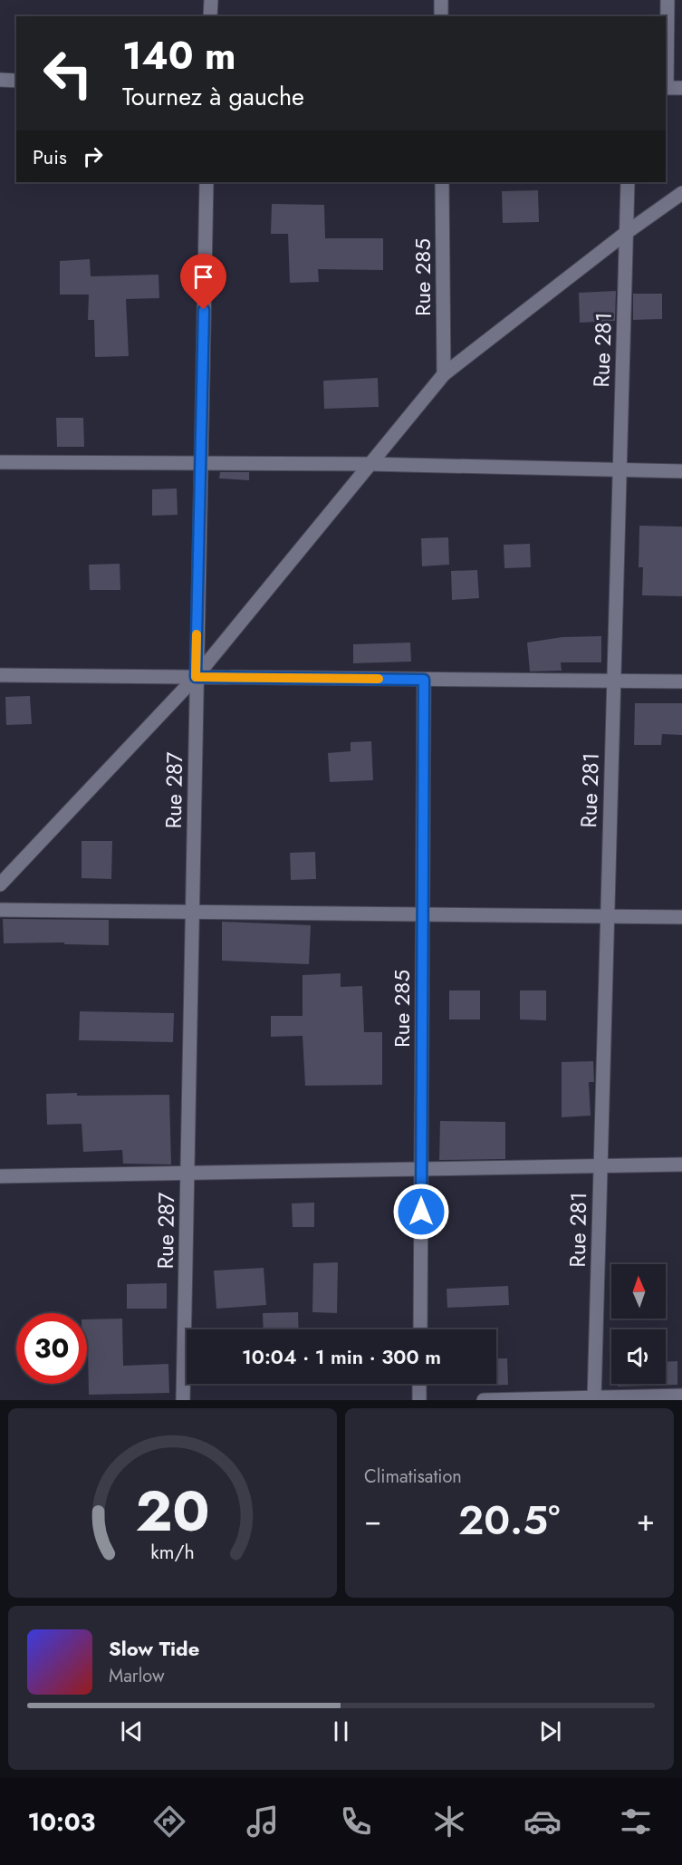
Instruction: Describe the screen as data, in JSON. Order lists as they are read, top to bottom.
{
  "streets": {
    "street": ["Rue 285", "Rue 281", "Rue 287"]
  },
  "north": "top",
  "page": {
    "turn": ["140 m", "Tournez à gauche"],
    "then": "Puis",
    "limit": "30",
    "trip": "10:04 · 1 min · 300 m",
    "tile": "Climatisation",
    "heat": ["−", "20.5°", "+"],
    "song": ["Slow Tide", "Marlow"],
    "tabs": "10:03",
    "gauge": ["20", "km/h"]
  }
}
